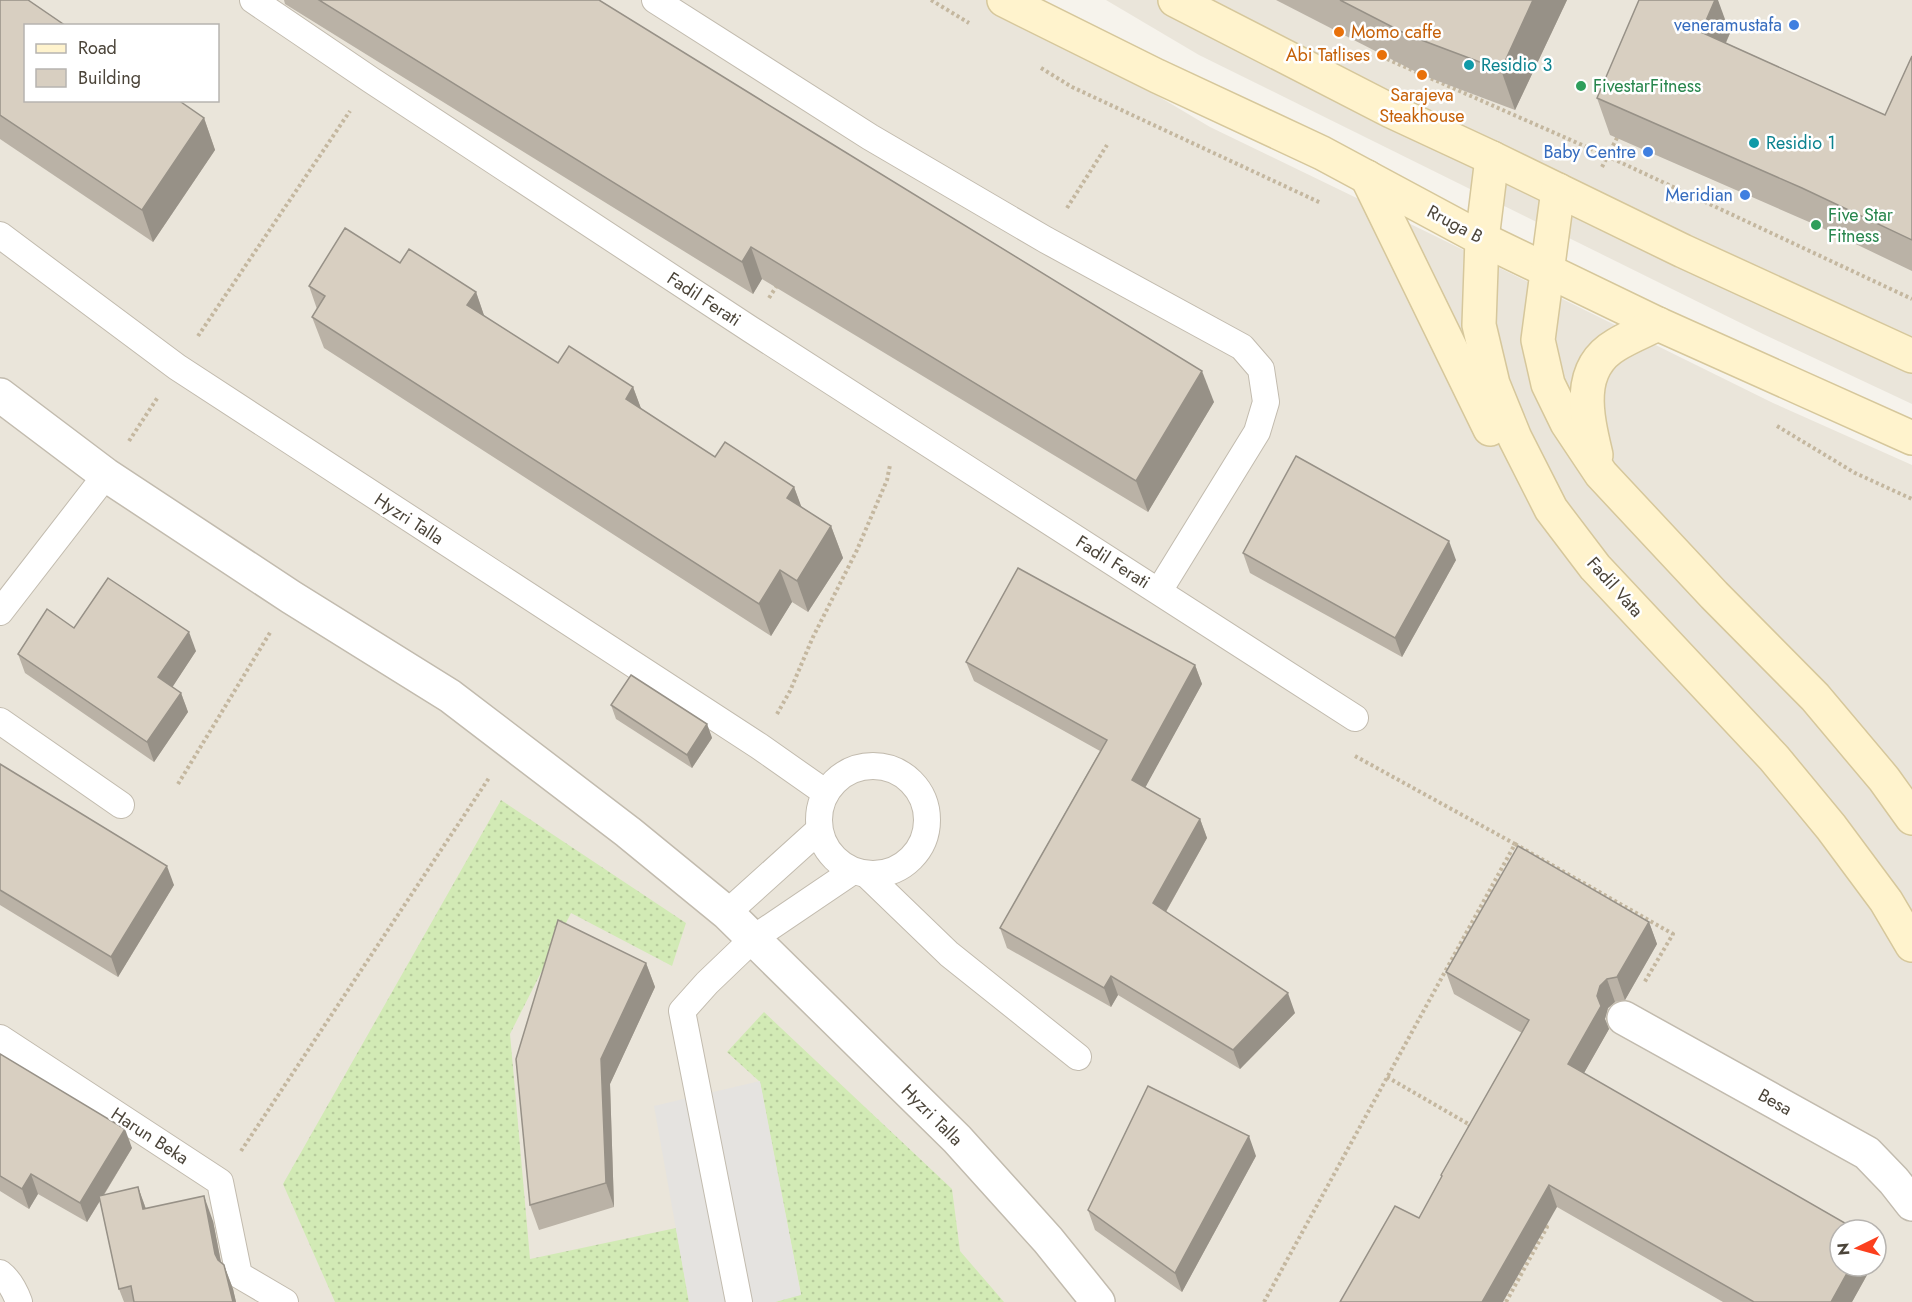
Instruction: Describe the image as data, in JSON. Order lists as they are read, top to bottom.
{
  "streets": {
    "main road": ["Rruga B", "Fadil Vata"],
    "street": ["Hyzri Talla", "Besa"],
    "lane": ["Fadil Ferati", "Harun Beka"]
  },
  "crossings": [
    ["Rruga B", "Fadil Vata"]
  ],
  "places": [
    "veneramustafa",
    "Momo caffe",
    "Abi Tatlises",
    "Residio 3",
    "Sarajeva Steakhouse",
    "FivestarFitness",
    "Residio 1",
    "Baby Centre",
    "Meridian",
    "Five Star Fitness"
  ],
  "legend": ["Road", "Building"],
  "north": "left"
}
